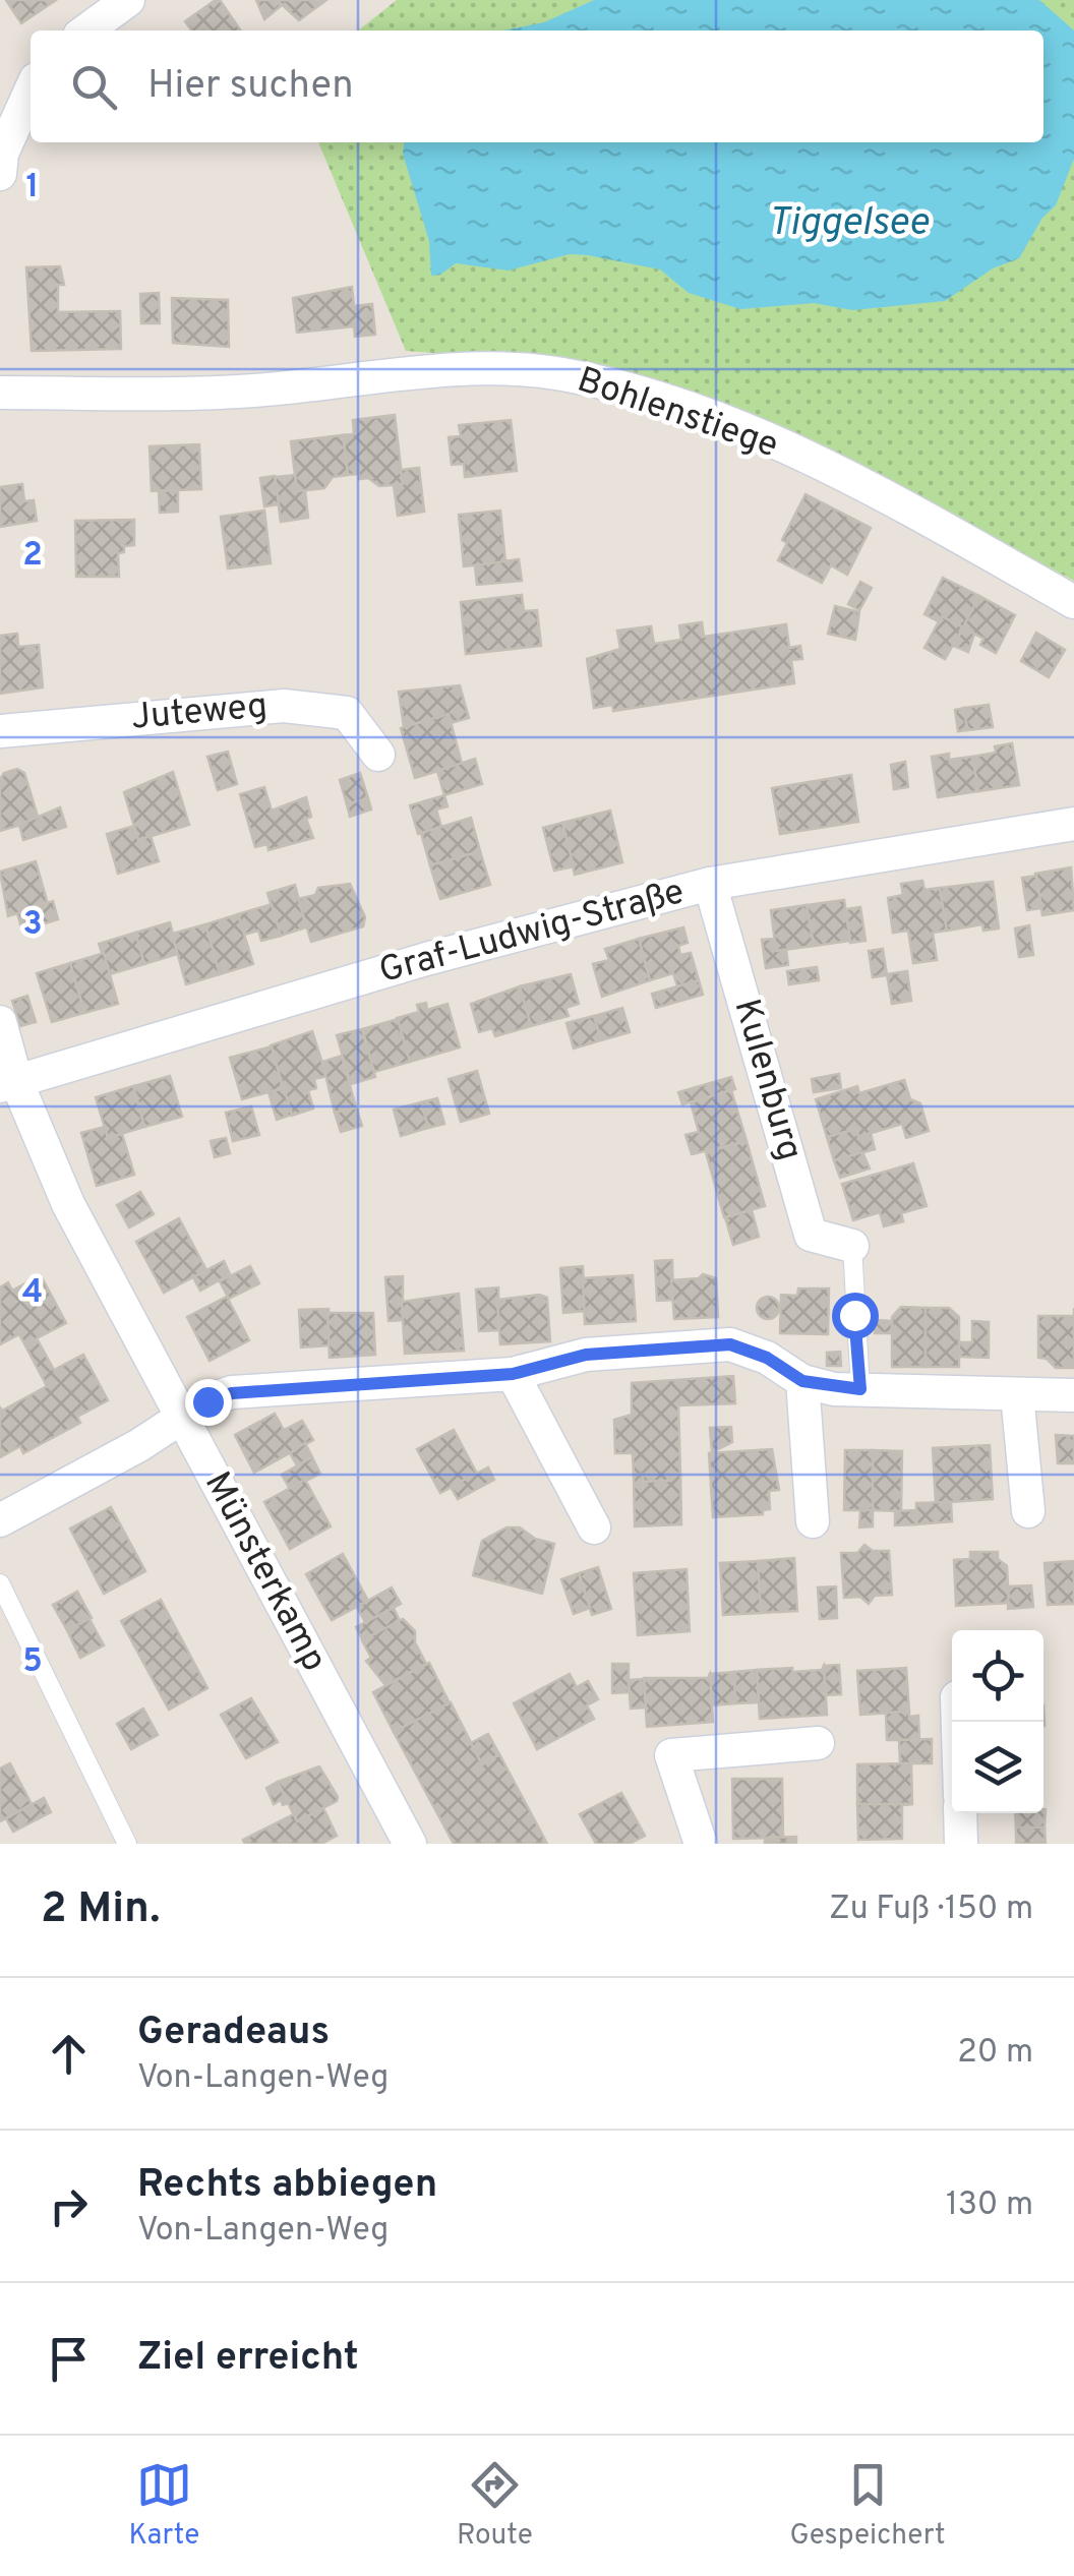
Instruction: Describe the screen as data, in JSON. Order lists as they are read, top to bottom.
{
  "streets": {
    "street": [
      "Bohlenstiege",
      "Juteweg",
      "Graf-Ludwig-Straße",
      "Kulenburg",
      "Münsterkamp"
    ]
  },
  "crossings": [
    ["Graf-Ludwig-Straße", "Kulenburg"],
    ["Graf-Ludwig-Straße", "Münsterkamp"]
  ],
  "water": ["Tiggelsee"],
  "page": {
    "search": "Hier suchen",
    "heading": ["2 Min.", "Zu Fuß · 150 m"],
    "list": [
      ["Geradeaus", "Von-Langen-Weg", "20 m"],
      ["Rechts abbiegen", "Von-Langen-Weg", "130 m"],
      "Ziel erreicht"
    ],
    "nav": ["Karte", "Route", "Gespeichert"]
  },
  "grid": {
    "rows": [
      "1",
      "2",
      "3",
      "4",
      "5"
    ]
  }
}
